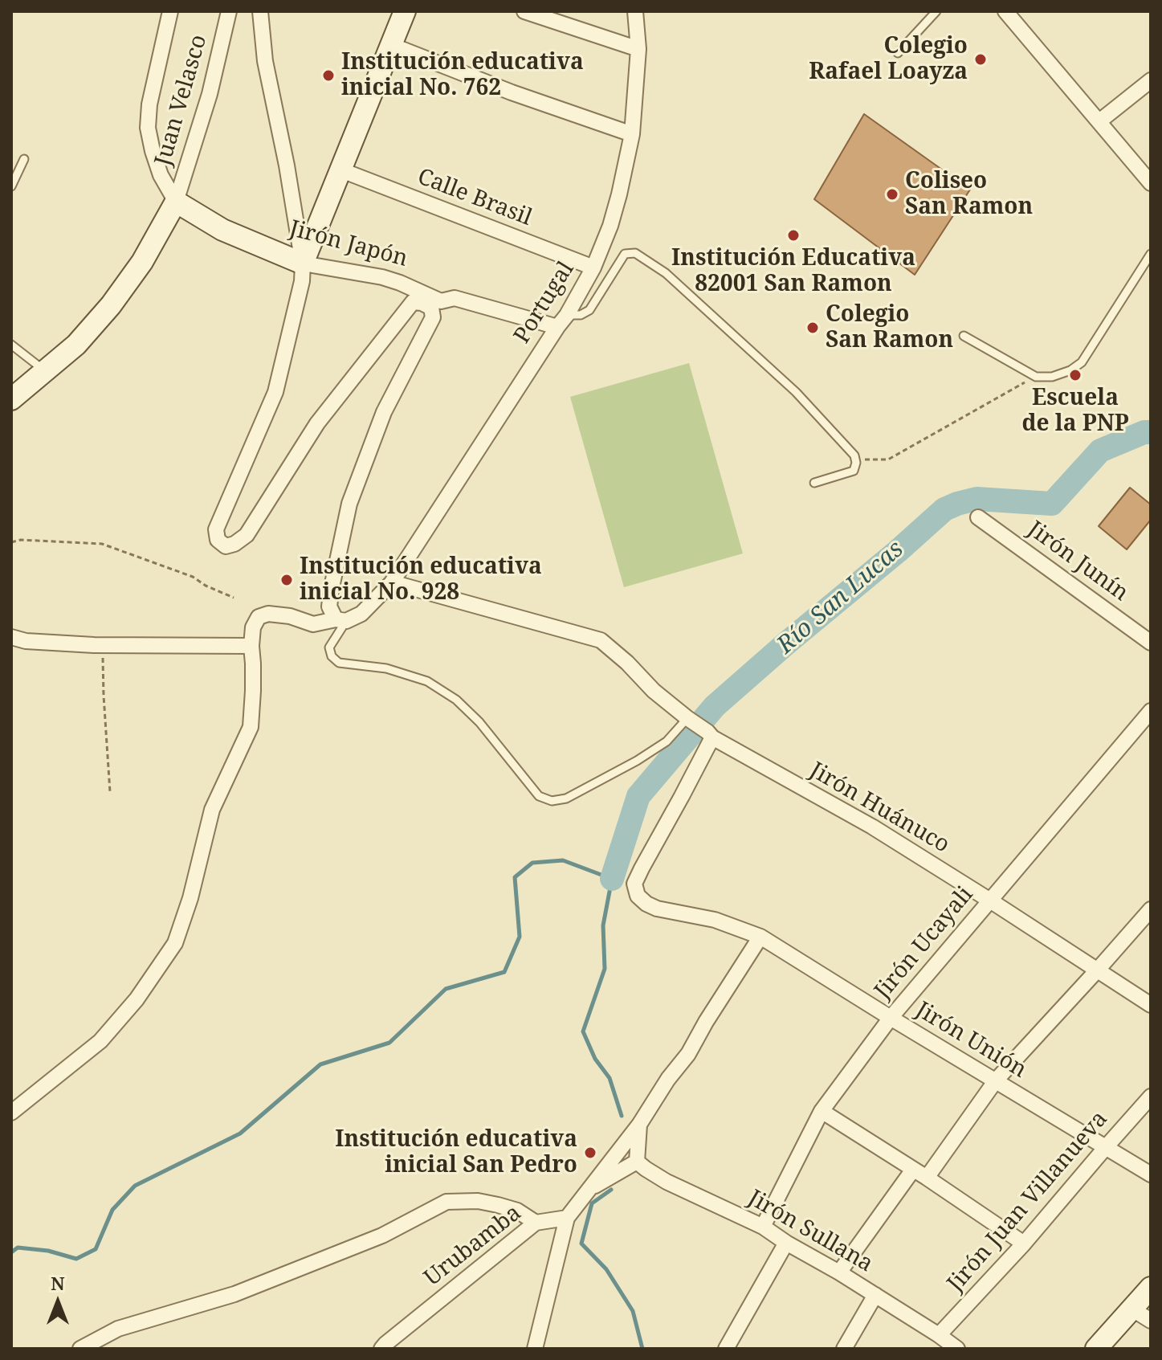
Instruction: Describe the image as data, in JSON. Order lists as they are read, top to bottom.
{
  "streets": {
    "street": [
      "Juan Velasco",
      "Calle Brasil",
      "Jirón Japón",
      "Portugal",
      "Jirón Junín",
      "Jirón Huánuco",
      "Jirón Ucayali",
      "Jirón Unión",
      "Jirón Juan Villanueva",
      "Jirón Sullana",
      "Urubamba"
    ]
  },
  "crossings": [
    ["Juan Velasco", "Jirón Japón"],
    ["Calle Brasil", "Portugal"],
    ["Jirón Japón", "Portugal"],
    ["Portugal", "Jirón Huánuco"],
    ["Jirón Huánuco", "Jirón Ucayali"],
    ["Jirón Huánuco", "Jirón Unión"],
    ["Jirón Ucayali", "Jirón Unión"],
    ["Jirón Ucayali", "Jirón Sullana"],
    ["Jirón Unión", "Jirón Juan Villanueva"],
    ["Jirón Juan Villanueva", "Jirón Sullana"]
  ],
  "water": ["Río San Lucas"],
  "places": [
    "Colegio Rafael Loayza",
    "Institución educativa inicial No. 762",
    "Coliseo San Ramon",
    "Institución Educativa 82001 San Ramon",
    "Colegio San Ramon",
    "Escuela de la PNP",
    "Institución educativa inicial No. 928",
    "Institución educativa inicial San Pedro"
  ],
  "north": "top"
}
